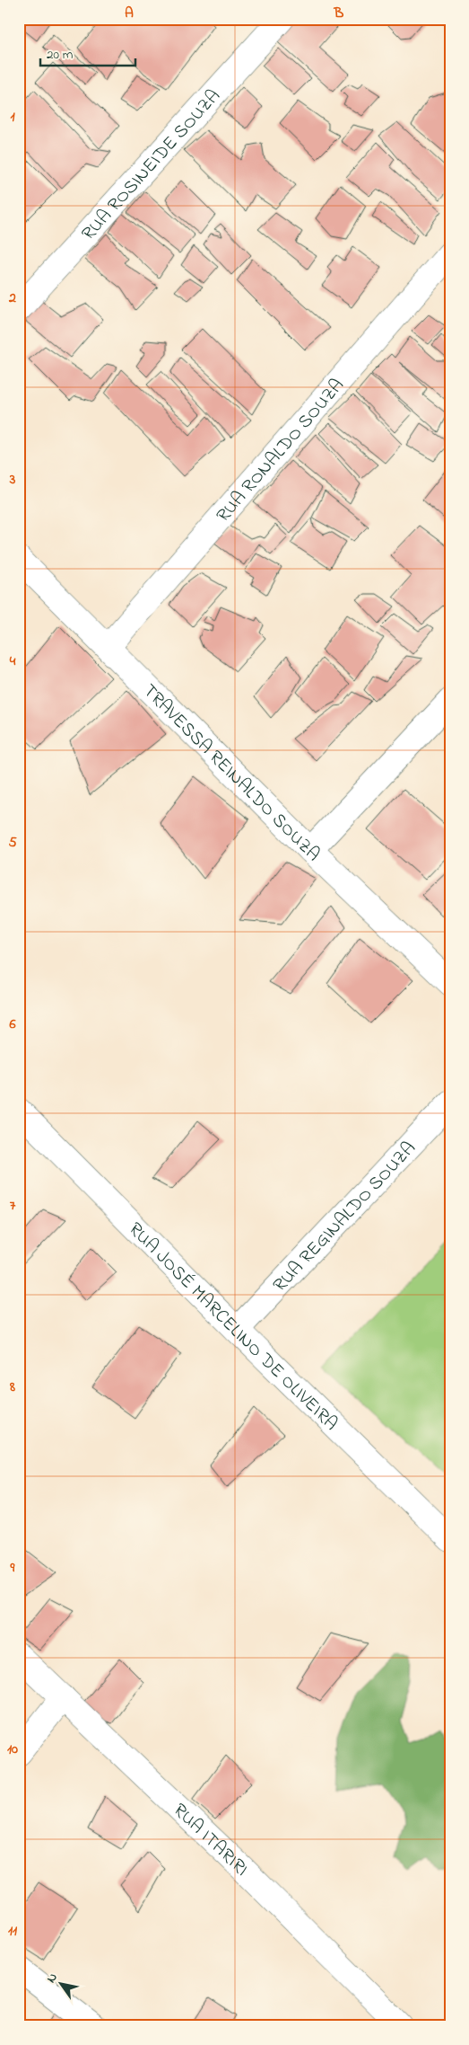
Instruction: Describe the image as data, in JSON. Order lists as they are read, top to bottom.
{
  "streets": {
    "street": [
      "RUA ROSINEIDE SOUZA",
      "RUA RONALDO SOUZA",
      "TRAVESSA REINALDO SOUZA",
      "RUA REGINALDO SOUZA",
      "RUA JOSÉ MARCELINO DE OLIVEIRA",
      "RUA ITARIRI"
    ]
  },
  "crossings": [
    ["RUA RONALDO SOUZA", "TRAVESSA REINALDO SOUZA"],
    ["RUA REGINALDO SOUZA", "RUA JOSÉ MARCELINO DE OLIVEIRA"]
  ],
  "scale_bar": "20 m",
  "north": "top left",
  "grid": {
    "columns": ["A", "B"],
    "rows": [
      "1",
      "2",
      "3",
      "4",
      "5",
      "6",
      "7",
      "8",
      "9",
      "10",
      "11"
    ]
  }
}
